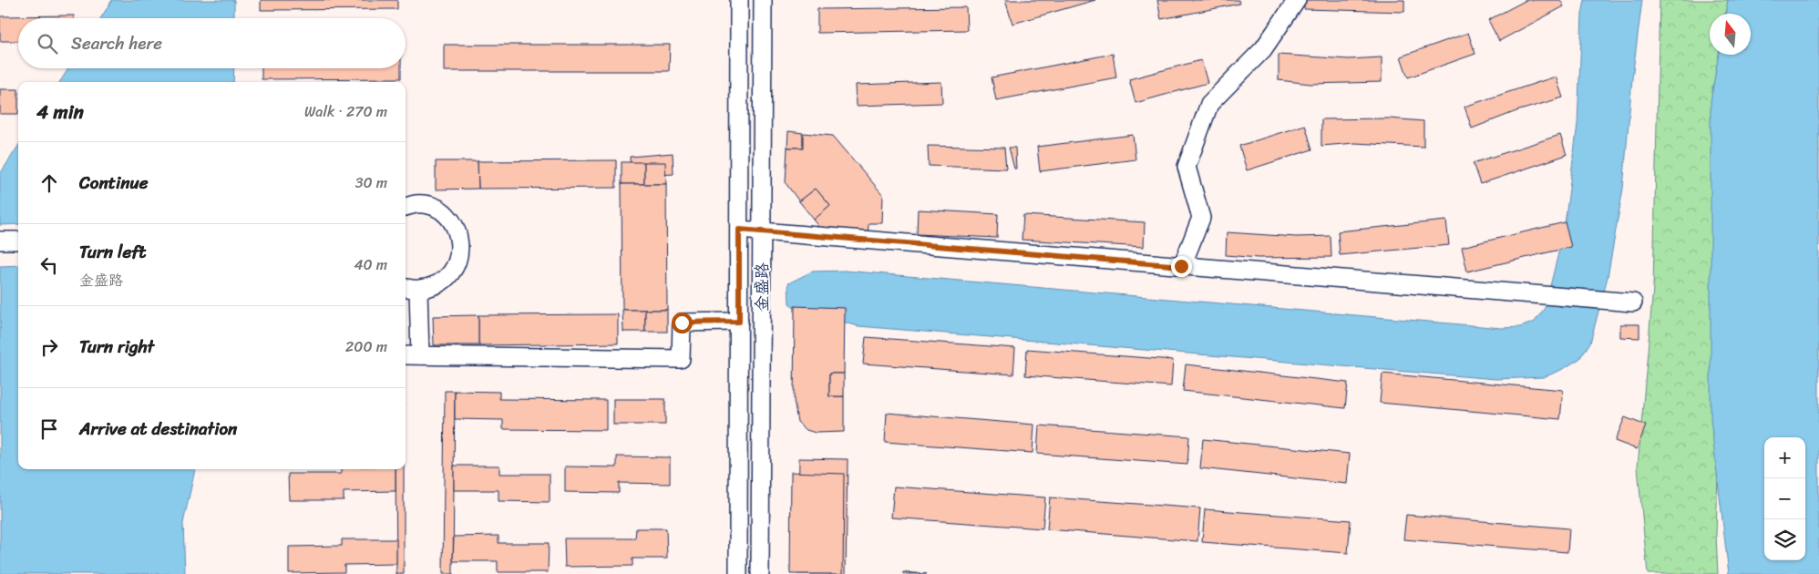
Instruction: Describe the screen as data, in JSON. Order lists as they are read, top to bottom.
{
  "streets": {
    "street": ["金盛路"]
  },
  "north": "top",
  "page": {
    "search": "Search here",
    "heading": ["4 min", "Walk · 270 m"],
    "list": [
      ["Continue", "30 m"],
      ["Turn left", "金盛路", "40 m"],
      ["Turn right", "200 m"],
      "Arrive at destination"
    ],
    "map_buttons": ["+", "−"]
  }
}
